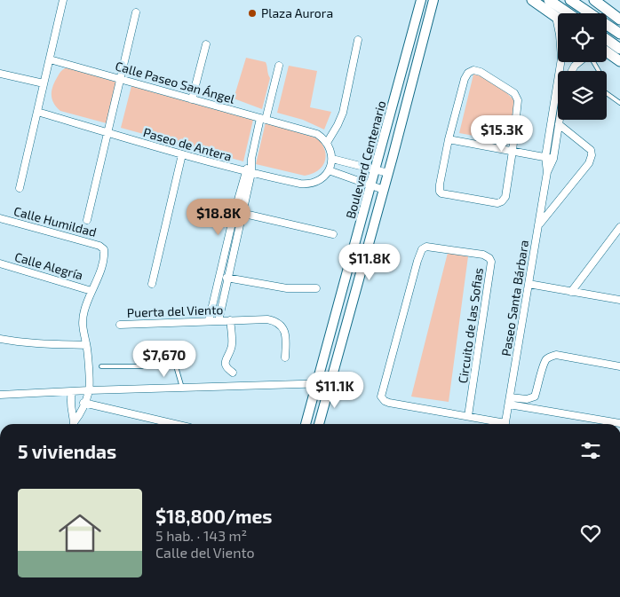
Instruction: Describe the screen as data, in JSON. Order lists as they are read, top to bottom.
{
  "streets": {
    "main road": ["Boulevard Centenario"],
    "street": [
      "Calle Paseo San Ángel",
      "Paseo de Antera",
      "Calle Humildad",
      "Calle Alegría",
      "Paseo Santa Bárbara",
      "Puerta del Viento",
      "Circuito de las Sofias"
    ]
  },
  "crossings": [
    ["Calle Humildad", "Calle Alegría"]
  ],
  "places": ["Plaza Aurora"],
  "page": {
    "price": [
      "$15.3K",
      "$18.8K",
      "$11.8K",
      "$7,670",
      "$11.1K"
    ],
    "heading": "5 viviendas",
    "list": [
      {
        "name": "$18,800/mes",
        "note": "5 hab. · 143 m² · Calle del Viento"
      }
    ]
  }
}
